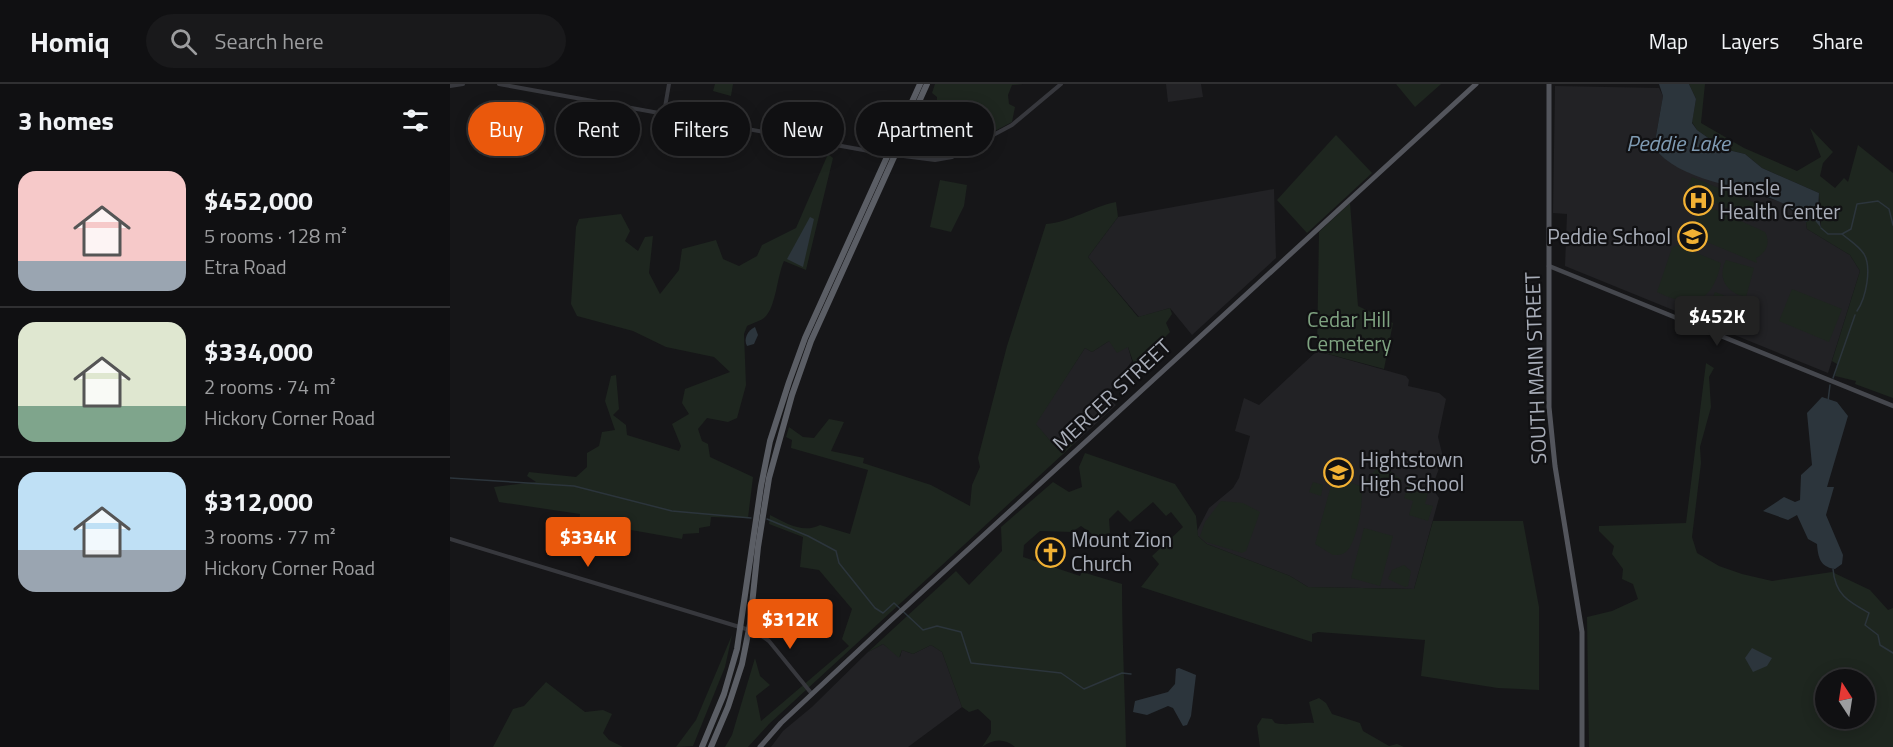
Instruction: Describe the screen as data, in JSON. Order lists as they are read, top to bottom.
{
  "streets": {
    "main road": ["SOUTH MAIN STREET", "MERCER STREET"]
  },
  "water": ["Peddie Lake"],
  "parks": ["Cedar Hill Cemetery"],
  "places": {
    "hospital": ["Hensle Health Center"],
    "school or university": ["Peddie School", "Hightstown High School"],
    "church": ["Mount Zion Church"]
  },
  "north": "top",
  "page": {
    "header": "Homiq",
    "search": "Search here",
    "nav": ["Map", "Layers", "Share"],
    "heading": "3 homes",
    "chip": [
      "Buy",
      "Rent",
      "Filters",
      "New",
      "Apartment"
    ],
    "list": [
      {
        "name": "$452,000",
        "note": "5 rooms · 128 m² · Etra Road"
      },
      {
        "name": "$334,000",
        "note": "2 rooms · 74 m² · Hickory Corner Road"
      },
      {
        "name": "$312,000",
        "note": "3 rooms · 77 m² · Hickory Corner Road"
      }
    ],
    "price": ["$452K", "$334K", "$312K"]
  }
}
